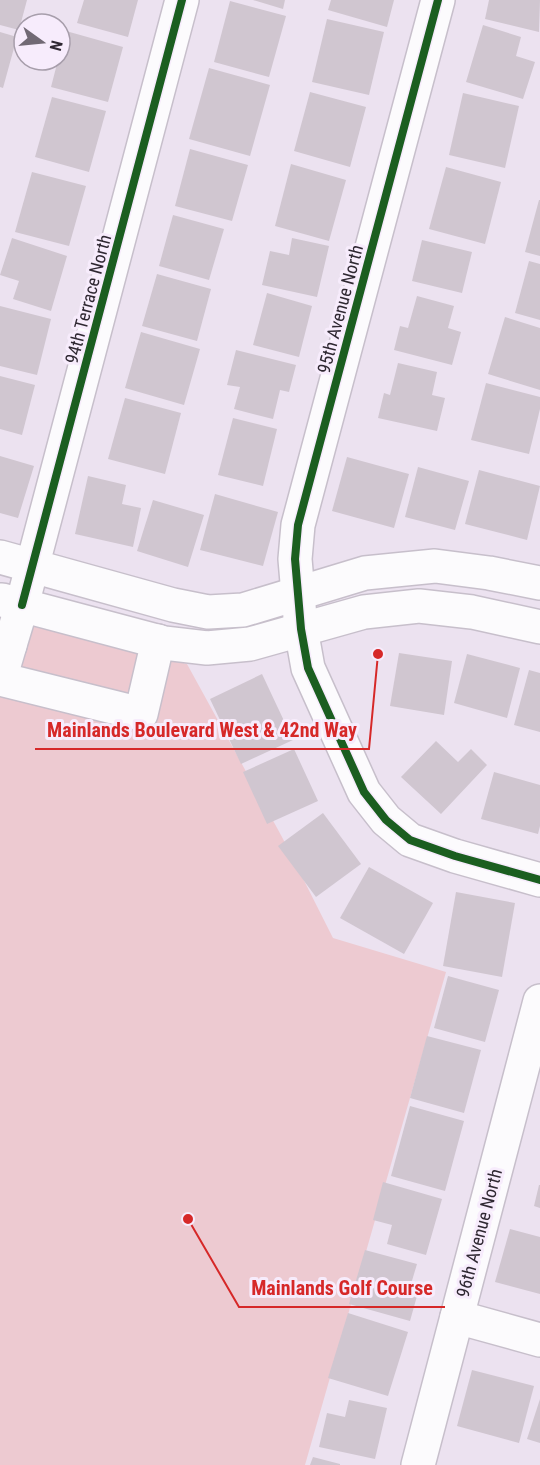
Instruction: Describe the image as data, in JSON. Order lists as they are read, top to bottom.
{
  "streets": {
    "street": ["94th Terrace North", "95th Avenue North", "96th Avenue North"]
  },
  "places": ["Mainlands Boulevard West & 42nd Way", "Mainlands Golf Course"],
  "north": "right"
}
